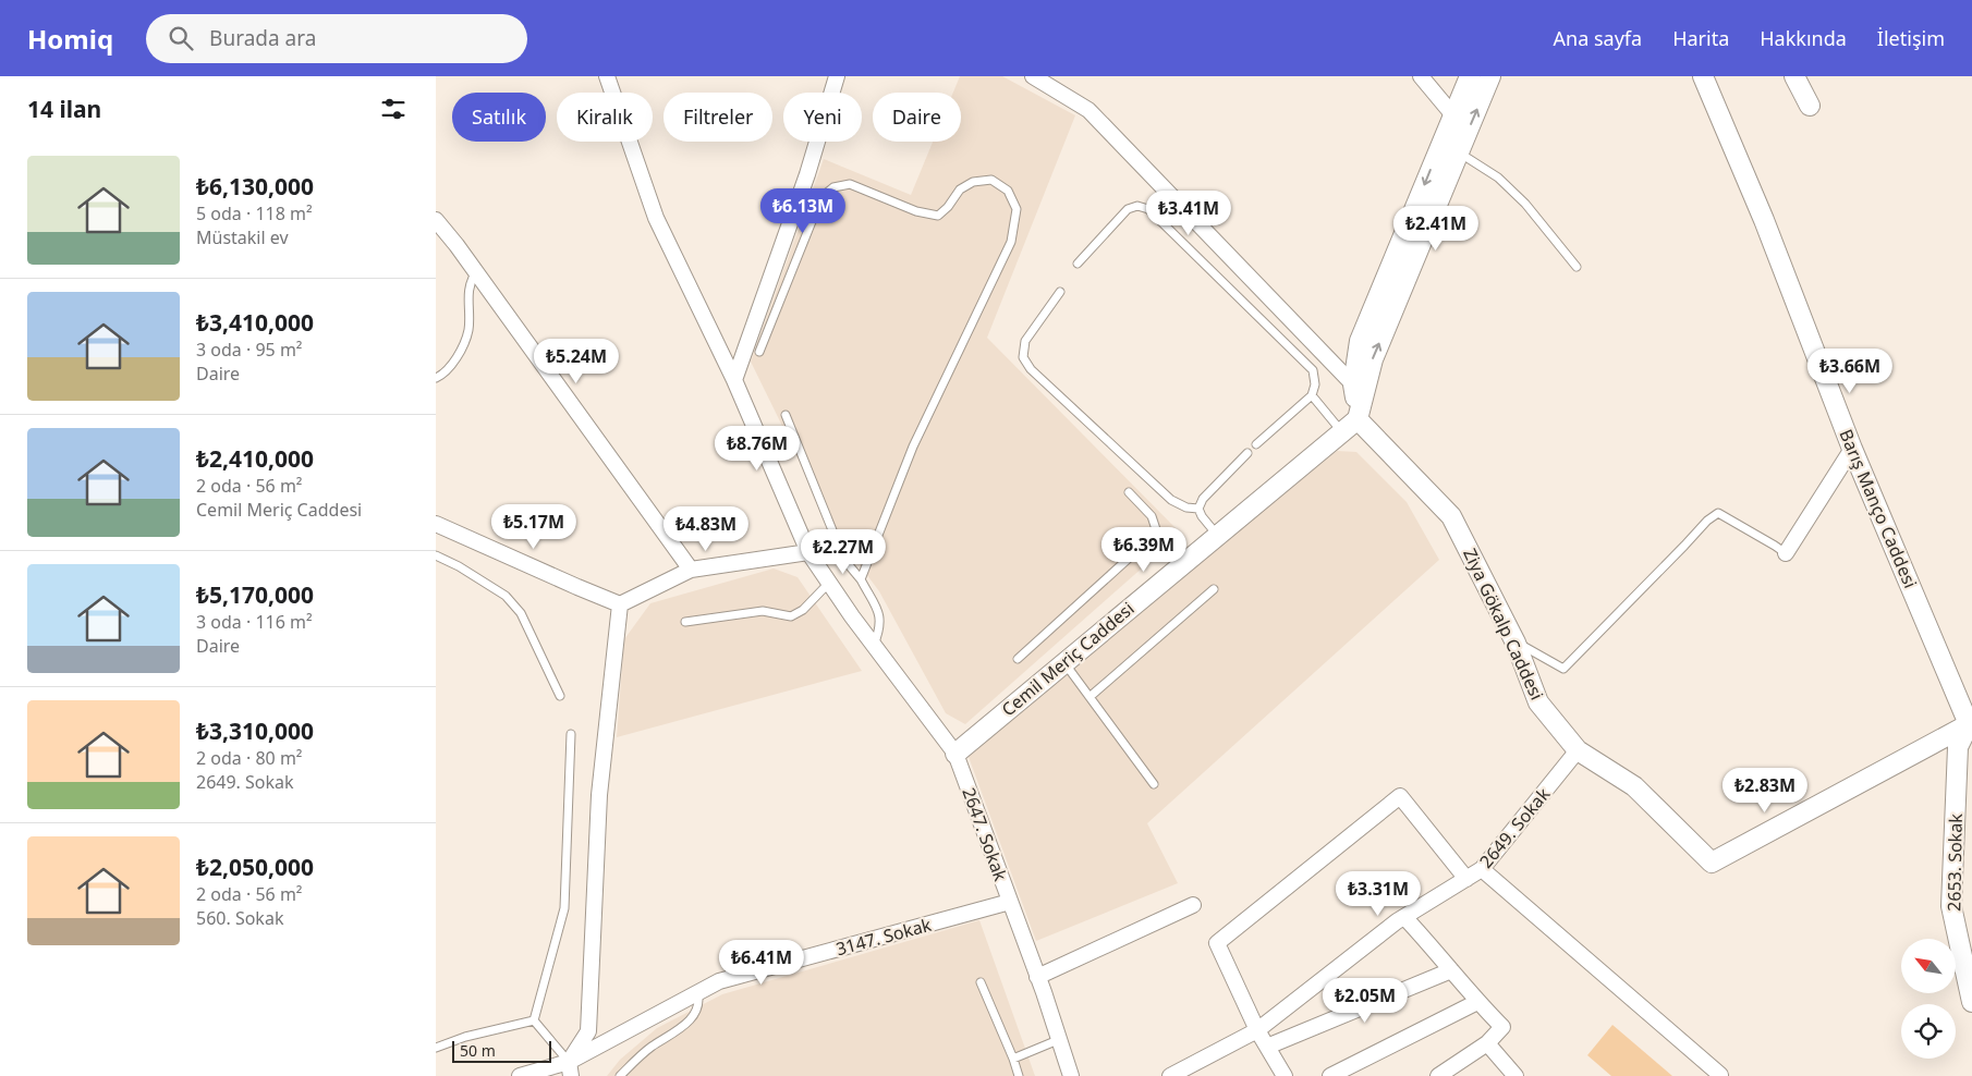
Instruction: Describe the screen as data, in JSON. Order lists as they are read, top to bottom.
{
  "streets": {
    "street": [
      "Barış Manço Caddesi",
      "Ziya Gökalp Caddesi",
      "Cemil Meriç Caddesi",
      "2649. Sokak",
      "2647. Sokak",
      "2653. Sokak",
      "3147. Sokak"
    ]
  },
  "crossings": [
    ["Barış Manço Caddesi", "Ziya Gökalp Caddesi"],
    ["Barış Manço Caddesi", "2653. Sokak"],
    ["Ziya Gökalp Caddesi", "Cemil Meriç Caddesi"],
    ["Ziya Gökalp Caddesi", "2649. Sokak"],
    ["Ziya Gökalp Caddesi", "2653. Sokak"],
    ["Cemil Meriç Caddesi", "2647. Sokak"],
    ["2647. Sokak", "3147. Sokak"]
  ],
  "scale_bar": "50 m",
  "north": "top left",
  "page": {
    "header": "Homiq",
    "search": "Burada ara",
    "nav": [
      "Ana sayfa",
      "Harita",
      "Hakkında",
      "İletişim"
    ],
    "heading": "14 ilan",
    "chip": [
      "Satılık",
      "Kiralık",
      "Filtreler",
      "Yeni",
      "Daire"
    ],
    "list": [
      {
        "name": "₺6,130,000",
        "note": "5 oda · 118 m² · Müstakil ev"
      },
      {
        "name": "₺3,410,000",
        "note": "3 oda · 95 m² · Daire"
      },
      {
        "name": "₺2,410,000",
        "note": "2 oda · 56 m² · Cemil Meriç Caddesi"
      },
      {
        "name": "₺5,170,000",
        "note": "3 oda · 116 m² · Daire"
      },
      {
        "name": "₺3,310,000",
        "note": "2 oda · 80 m² · 2649. Sokak"
      },
      {
        "name": "₺2,050,000",
        "note": "2 oda · 56 m² · 560. Sokak"
      }
    ],
    "price": [
      "₺6.13M",
      "₺3.41M",
      "₺2.41M",
      "₺5.24M",
      "₺3.66M",
      "₺8.76M",
      "₺5.17M",
      "₺4.83M",
      "₺6.39M",
      "₺2.27M",
      "₺2.83M",
      "₺3.31M",
      "₺6.41M",
      "₺2.05M"
    ],
    "scale": "50 m"
  }
}
